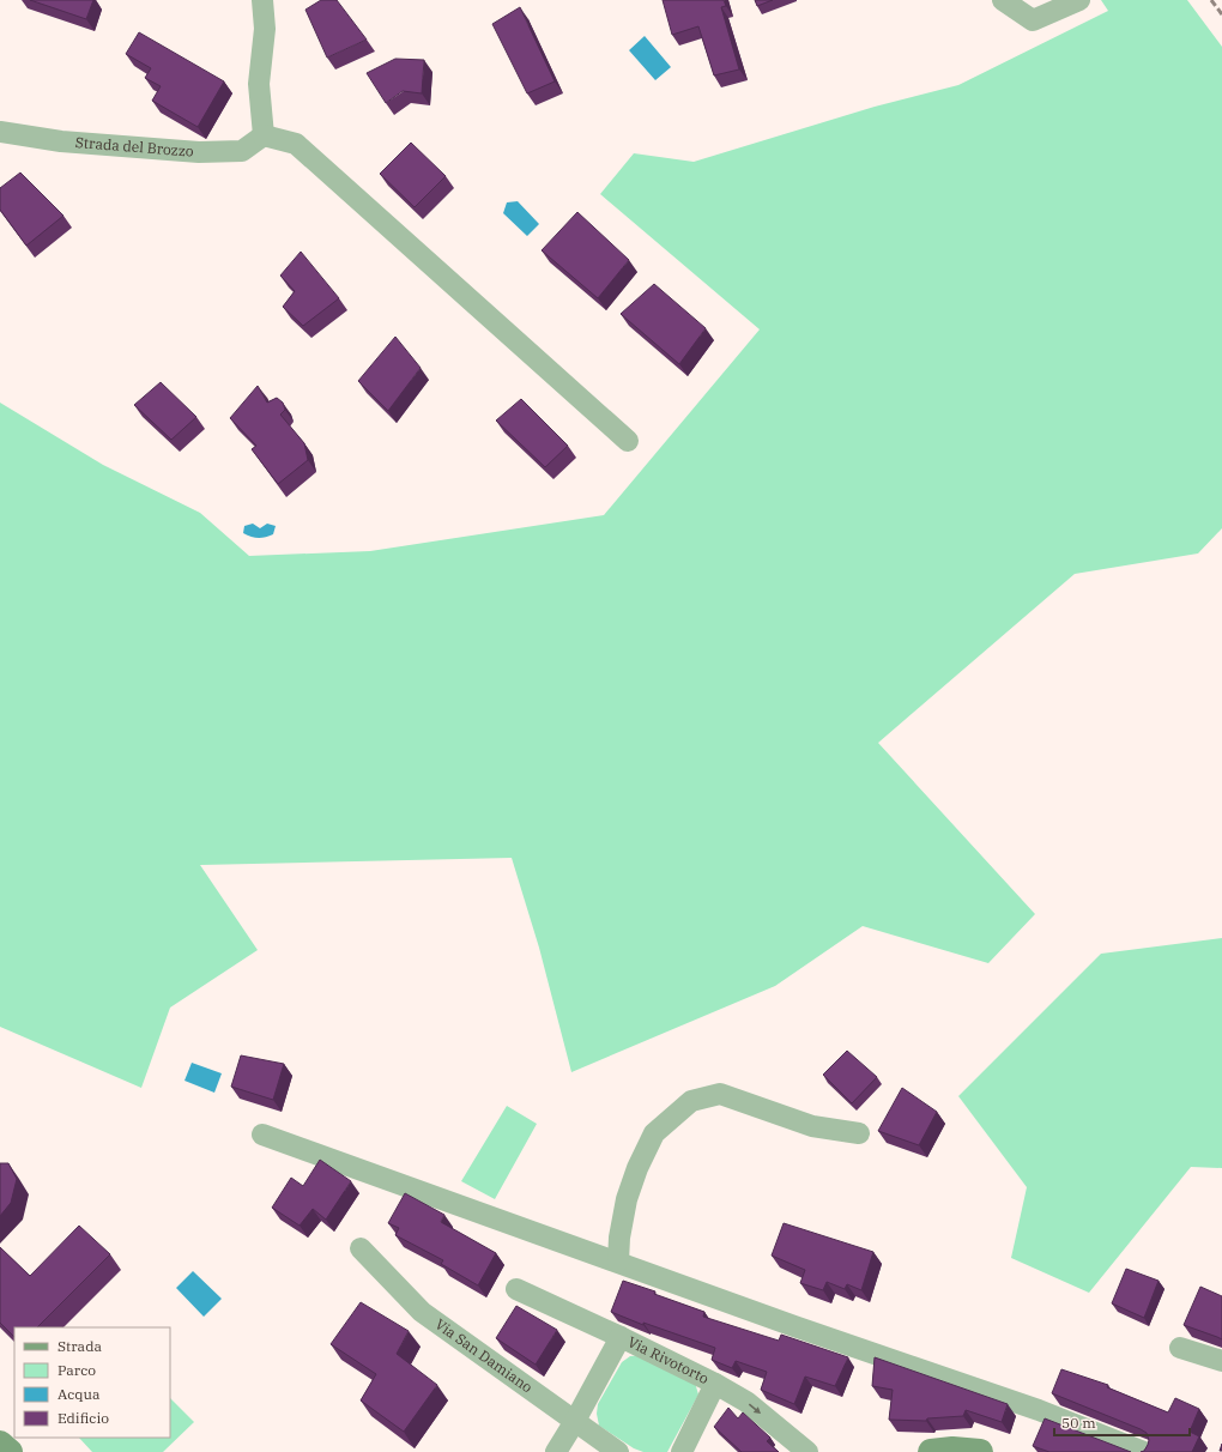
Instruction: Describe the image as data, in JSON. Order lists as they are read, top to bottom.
{
  "streets": {
    "street": ["Strada del Brozzo", "Via San Damiano", "Via Rivotorto"]
  },
  "legend": [
    "Strada",
    "Parco",
    "Acqua",
    "Edificio"
  ],
  "scale_bar": "50 m"
}
